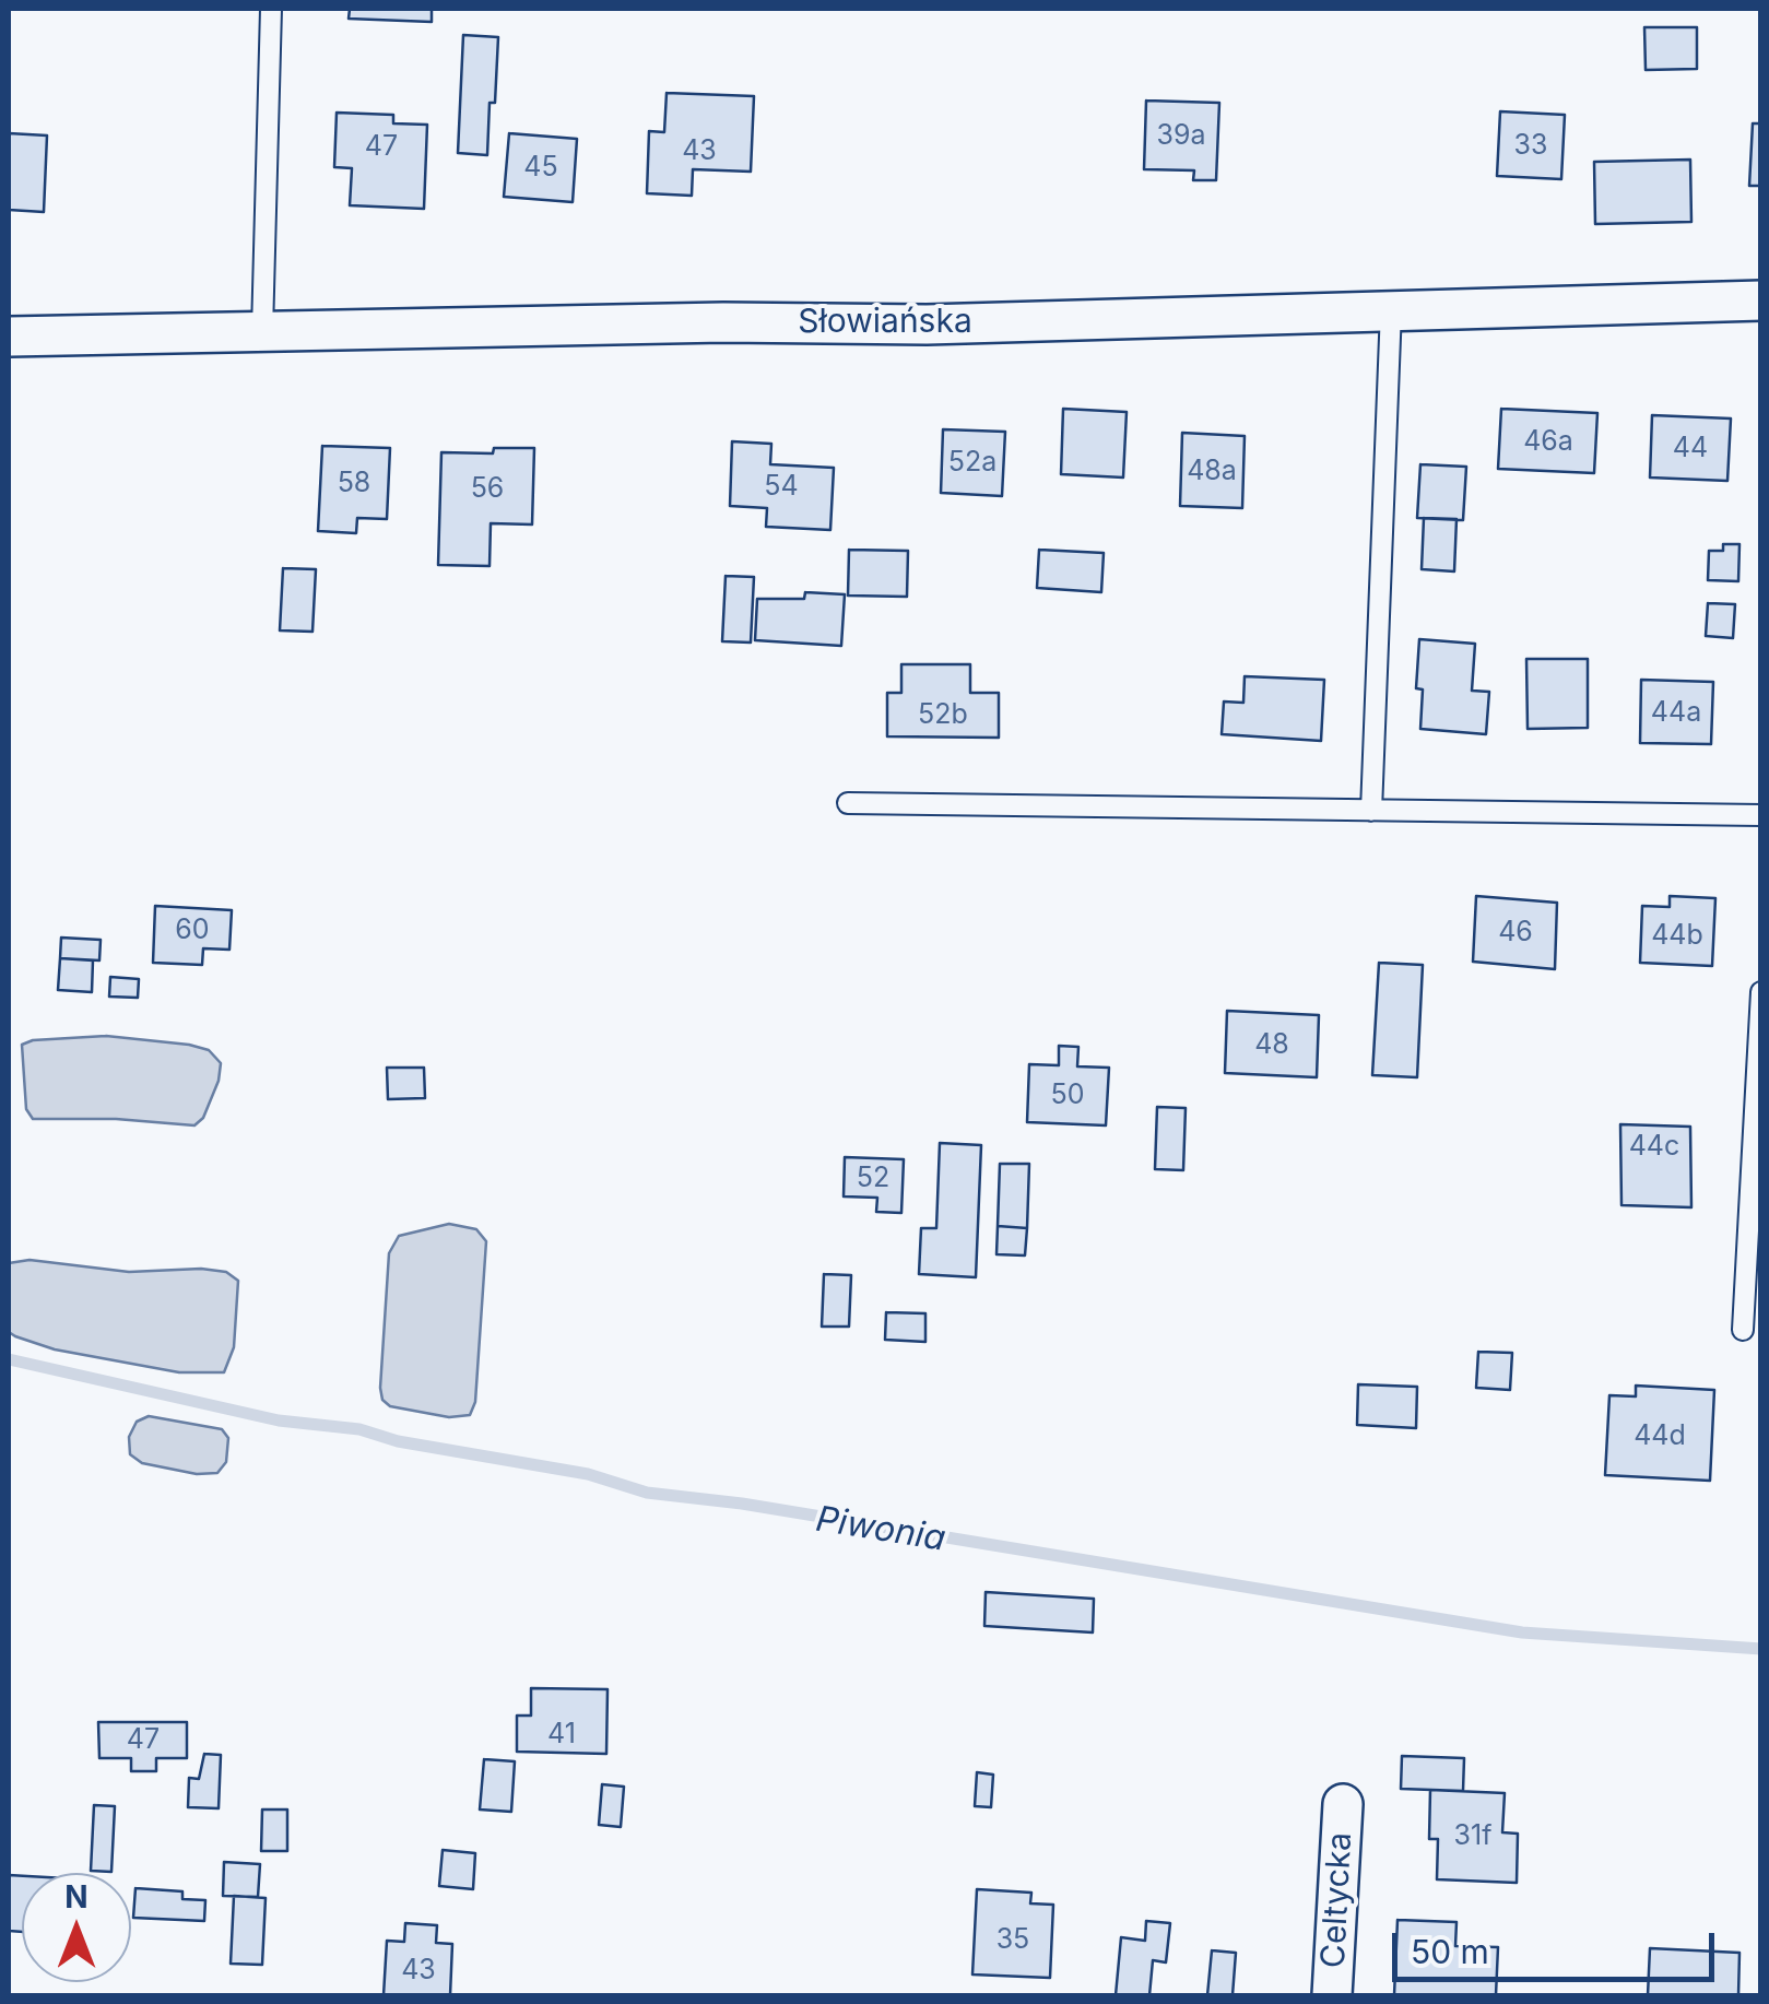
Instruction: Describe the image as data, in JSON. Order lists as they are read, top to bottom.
{
  "streets": {
    "street": ["Słowiańska", "Celtycka"]
  },
  "water": ["Piwonia"],
  "house_numbers": [
    "39a",
    "33",
    "47",
    "43",
    "45",
    "46a",
    "44",
    "52a",
    "48a",
    "58",
    "54",
    "56",
    "44a",
    "52b",
    "60",
    "46",
    "44b",
    "48",
    "50",
    "44c",
    "52",
    "44d",
    "41",
    "47",
    "31f",
    "35",
    "43"
  ],
  "scale_bar": "50 m",
  "north": "top"
}
